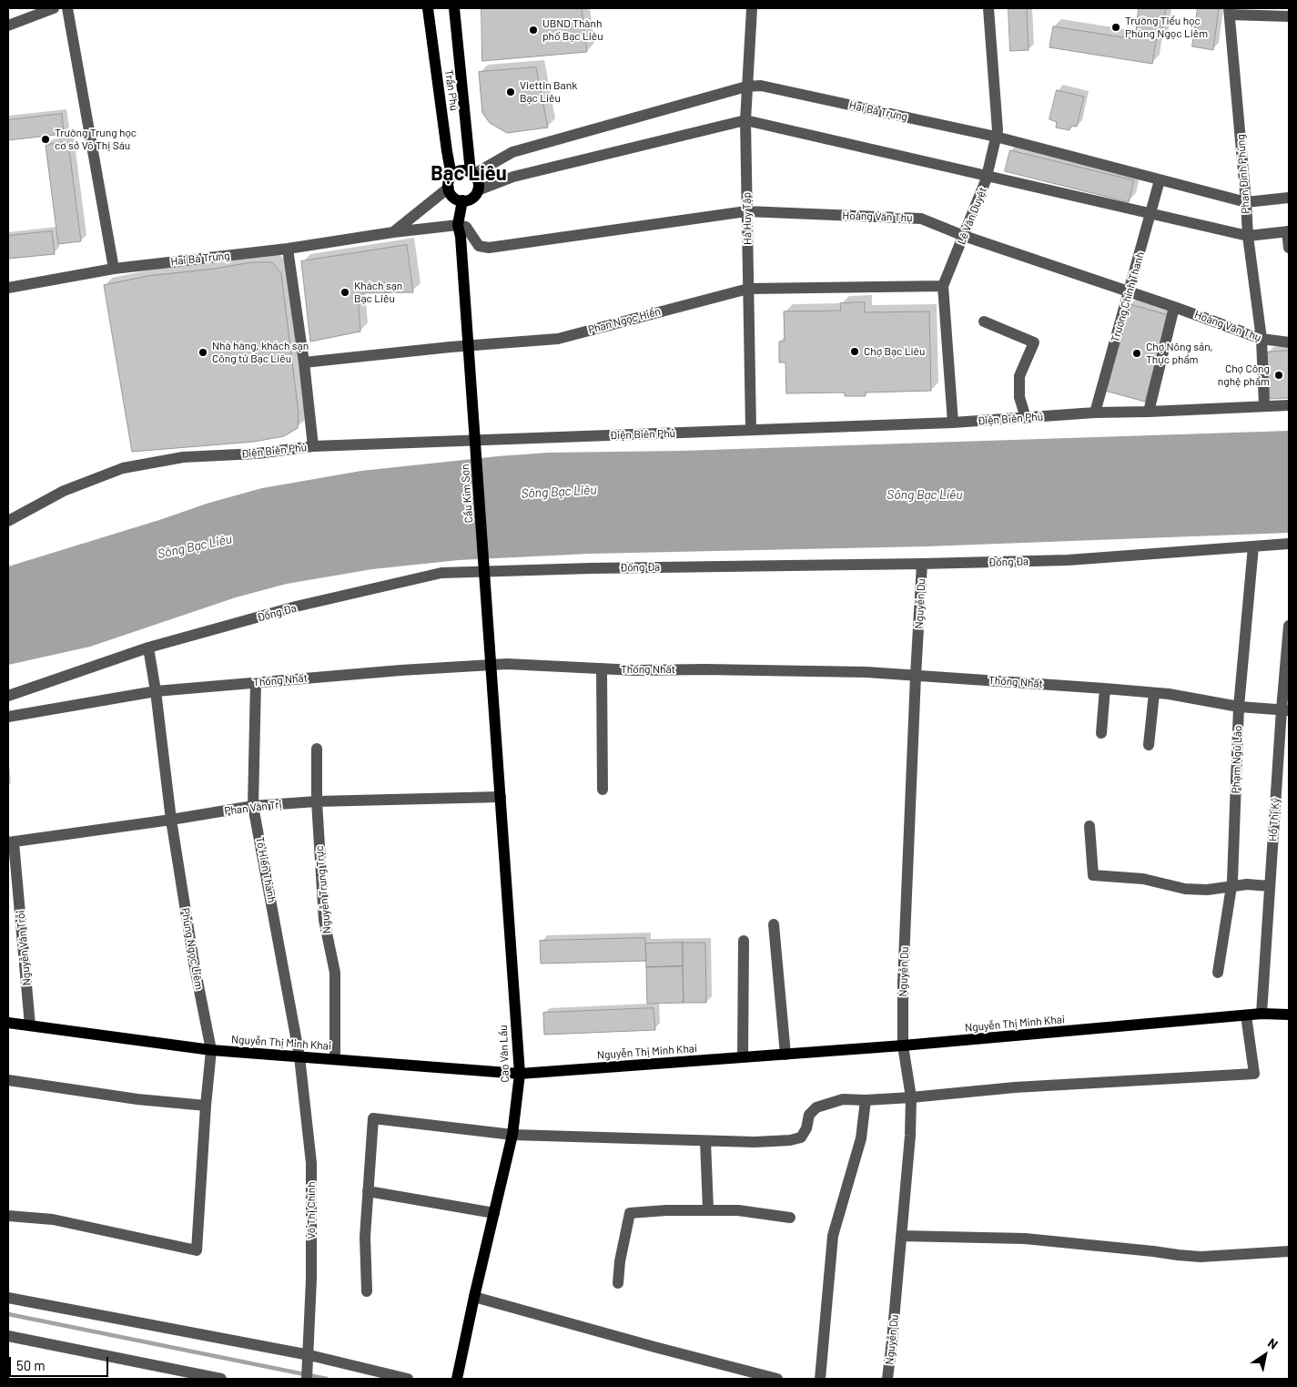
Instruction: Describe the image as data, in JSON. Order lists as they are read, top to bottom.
{
  "streets": {
    "main road": [
      "Trần Phú",
      "Cầu Kim Sơn",
      "Nguyễn Thị Minh Khai",
      "Cao Văn Lầu"
    ],
    "street": [
      "Hai Bà Trưng",
      "Phan Đình Phùng",
      "Lê Văn Duyệt",
      "Hoàng Văn Thụ",
      "Hà Huy Tập",
      "Trương Chính Thanh",
      "Phan Ngọc Hiển",
      "Điện Biên Phủ",
      "Đống Đa",
      "Nguyễn Du",
      "Thống Nhất",
      "Phạm Ngũ Lão",
      "Phan Văn Trị",
      "Hồ Thị Kỷ",
      "Tô Hiến Thành",
      "Nguyễn Trung Trực",
      "Nguyễn Văn Trỗi",
      "Phùng Ngọc Liêm",
      "Võ Thị Chính"
    ]
  },
  "crossings": [
    ["Trần Phú", "Hai Bà Trưng"],
    ["Hai Bà Trưng", "Phan Đình Phùng"],
    ["Hai Bà Trưng", "Lê Văn Duyệt"],
    ["Hai Bà Trưng", "Hoàng Văn Thụ"],
    ["Hai Bà Trưng", "Hà Huy Tập"],
    ["Hai Bà Trưng", "Trương Chính Thanh"],
    ["Hai Bà Trưng", "Cầu Kim Sơn"],
    ["Phan Đình Phùng", "Hoàng Văn Thụ"],
    ["Phan Đình Phùng", "Điện Biên Phủ"],
    ["Lê Văn Duyệt", "Hoàng Văn Thụ"],
    ["Lê Văn Duyệt", "Phan Ngọc Hiển"],
    ["Lê Văn Duyệt", "Điện Biên Phủ"],
    ["Hoàng Văn Thụ", "Hà Huy Tập"],
    ["Hoàng Văn Thụ", "Trương Chính Thanh"],
    ["Hoàng Văn Thụ", "Cầu Kim Sơn"],
    ["Hà Huy Tập", "Phan Ngọc Hiển"],
    ["Hà Huy Tập", "Điện Biên Phủ"],
    ["Trương Chính Thanh", "Điện Biên Phủ"],
    ["Cầu Kim Sơn", "Cao Văn Lầu"],
    ["Đống Đa", "Nguyễn Du"],
    ["Đống Đa", "Phạm Ngũ Lão"],
    ["Đống Đa", "Phùng Ngọc Liêm"],
    ["Nguyễn Du", "Thống Nhất"],
    ["Nguyễn Du", "Nguyễn Thị Minh Khai"],
    ["Thống Nhất", "Phạm Ngũ Lão"],
    ["Thống Nhất", "Hồ Thị Kỷ"],
    ["Thống Nhất", "Tô Hiến Thành"],
    ["Thống Nhất", "Phùng Ngọc Liêm"],
    ["Phan Văn Trị", "Tô Hiến Thành"],
    ["Phan Văn Trị", "Nguyễn Trung Trực"],
    ["Phan Văn Trị", "Nguyễn Văn Trỗi"],
    ["Phan Văn Trị", "Phùng Ngọc Liêm"],
    ["Phan Văn Trị", "Cao Văn Lầu"],
    ["Hồ Thị Kỷ", "Nguyễn Thị Minh Khai"],
    ["Tô Hiến Thành", "Nguyễn Thị Minh Khai"],
    ["Tô Hiến Thành", "Võ Thị Chính"],
    ["Nguyễn Trung Trực", "Nguyễn Thị Minh Khai"],
    ["Nguyễn Văn Trỗi", "Nguyễn Thị Minh Khai"],
    ["Phùng Ngọc Liêm", "Nguyễn Thị Minh Khai"],
    ["Nguyễn Thị Minh Khai", "Cao Văn Lầu"],
    ["Nguyễn Thị Minh Khai", "Võ Thị Chính"]
  ],
  "districts": ["Bạc Liêu"],
  "water": ["Sông Bạc Liêu"],
  "places": [
    "Trường Tiểu học Phùng Ngọc Liêm",
    "UBND Thành phố Bạc Liêu",
    "Viettin Bank Bạc Liêu",
    "Trường Trung học cơ sở Võ Thị Sáu",
    "Khách sạn Bạc Liêu",
    "Chợ Bạc Liêu",
    "Nhà hàng, khách sạn Công tử Bạc Liêu",
    "Chợ Nông sản, Thực phẩm",
    "Chợ Công nghệ phẩm"
  ],
  "scale_bar": "50 m",
  "north": "top right"
}
